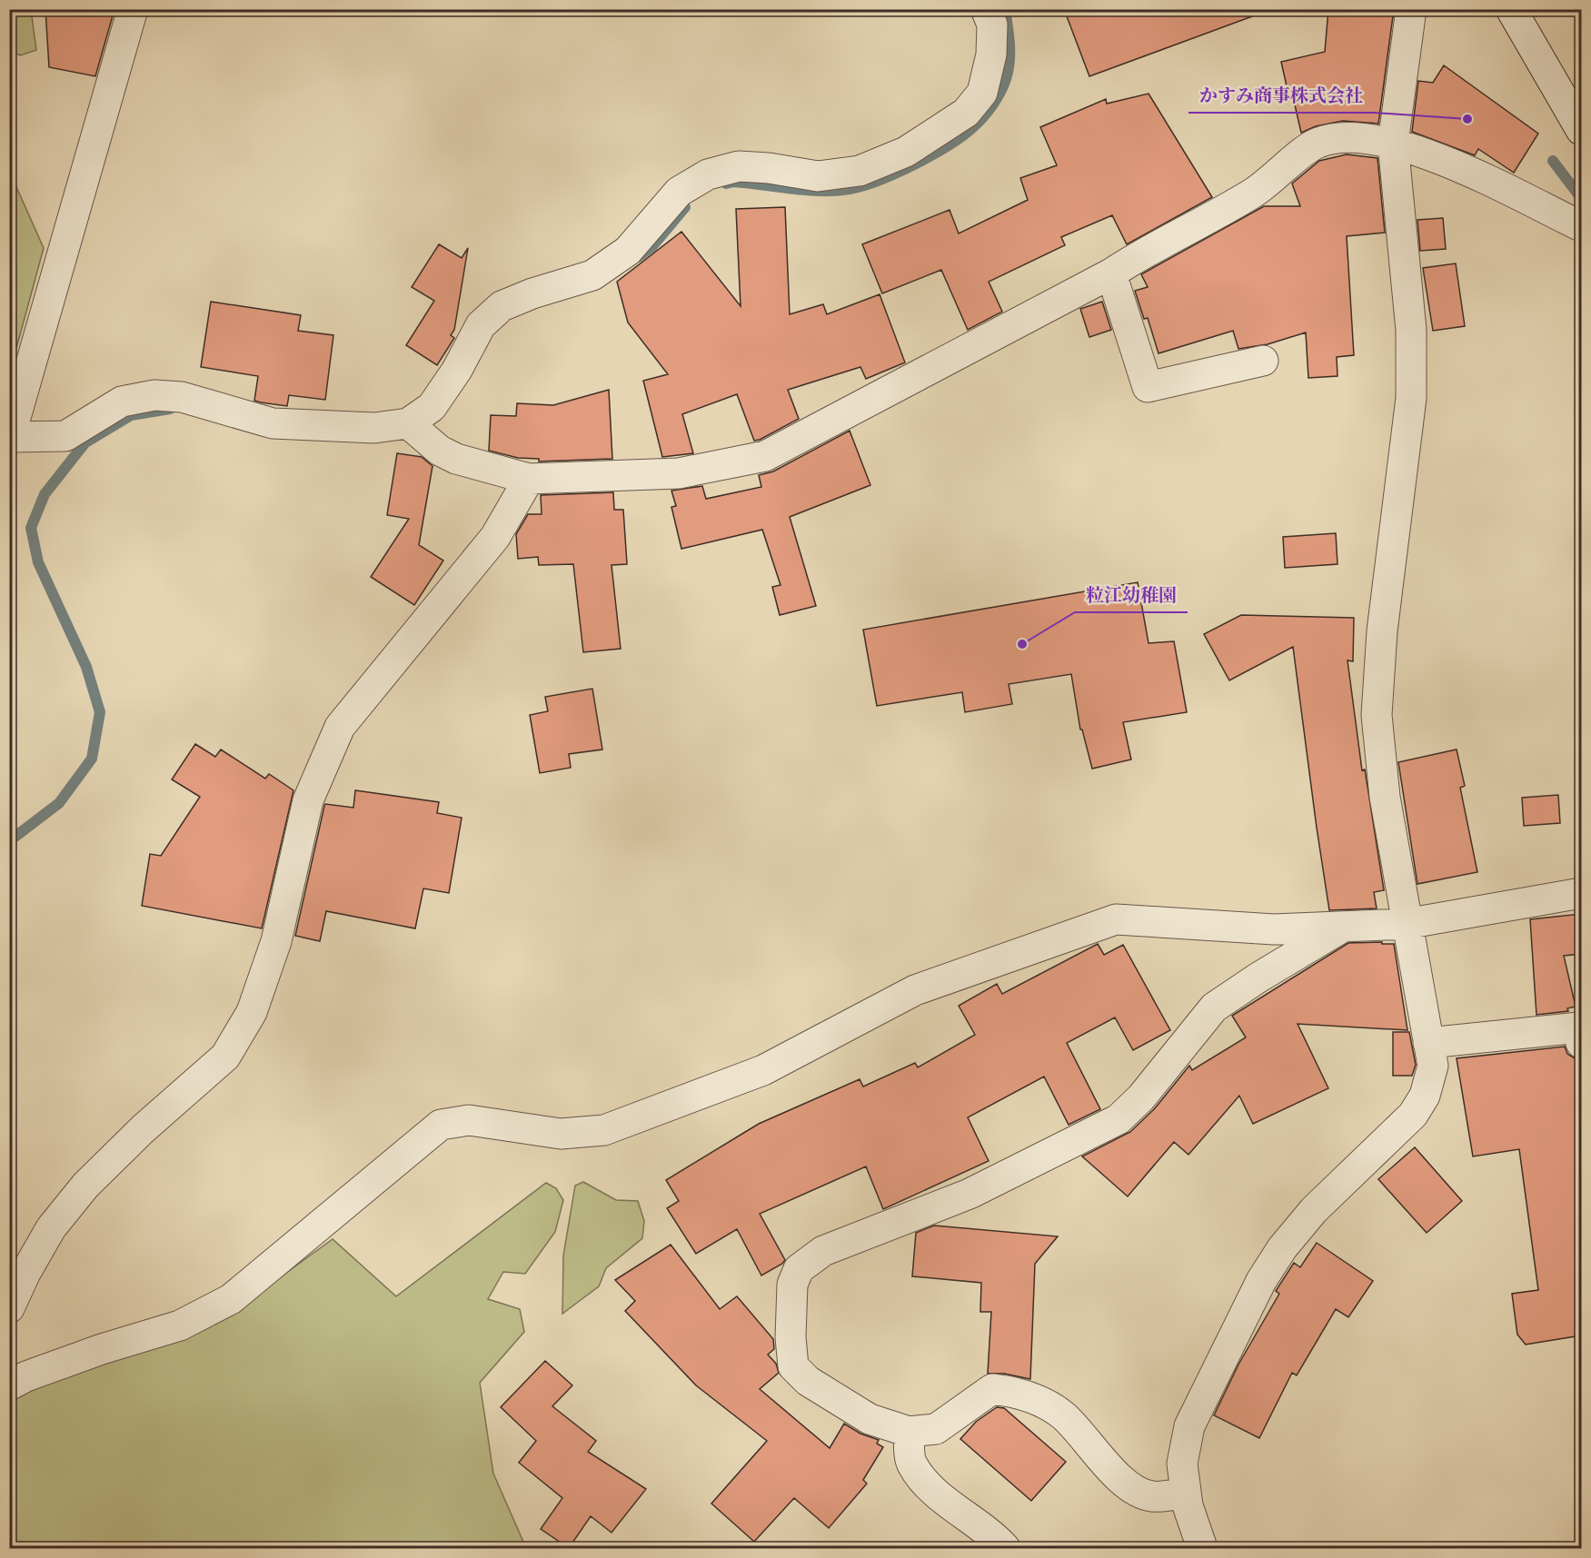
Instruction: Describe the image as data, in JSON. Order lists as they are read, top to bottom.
{
  "places": ["かすみ商事株式会社", "粒江幼稚園"]
}
